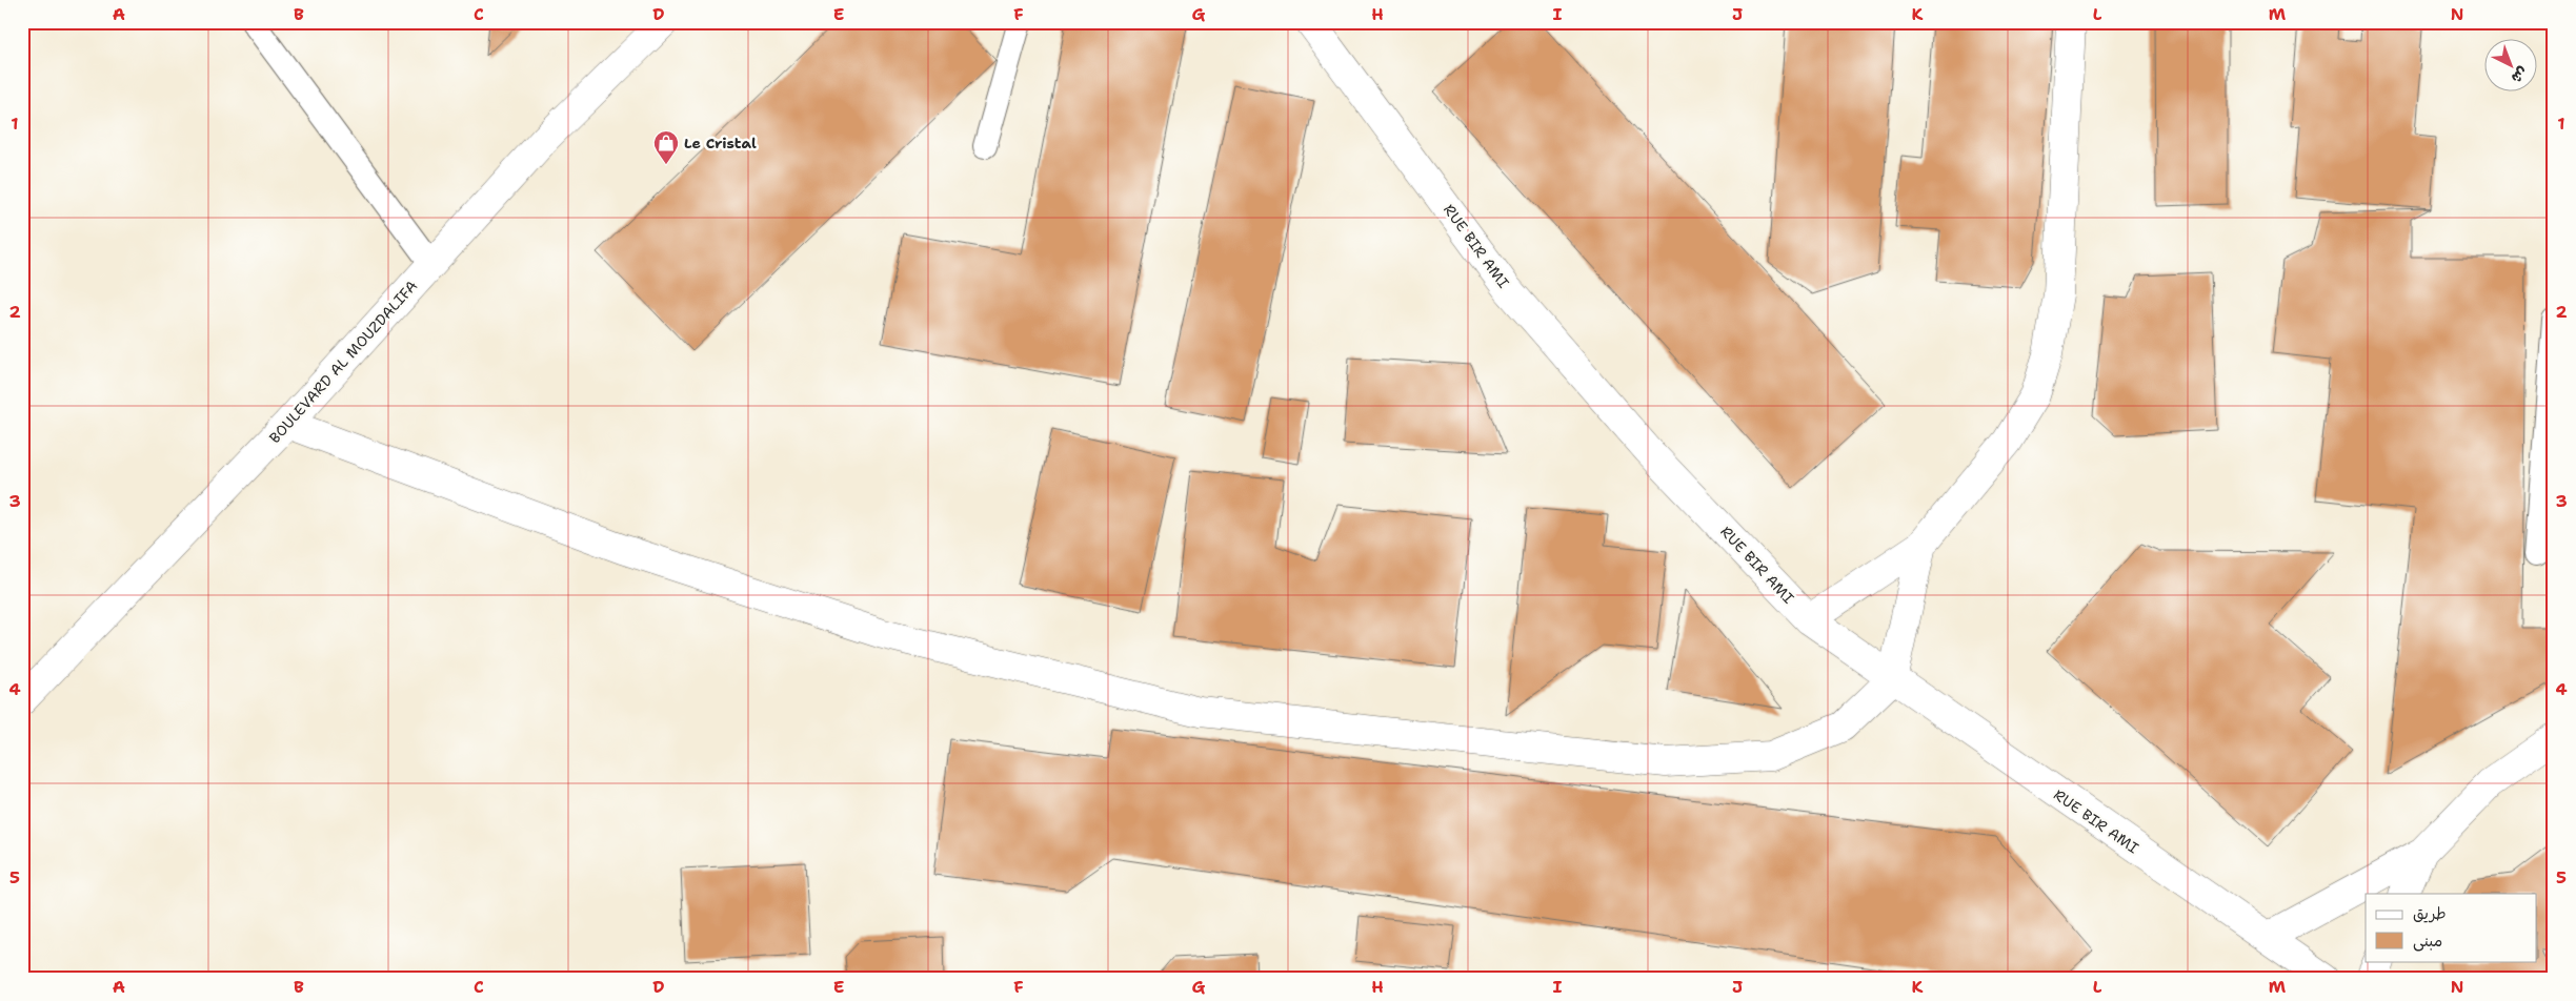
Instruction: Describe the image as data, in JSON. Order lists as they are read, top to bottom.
{
  "streets": {
    "street": ["RUE BIR AMI", "BOULEVARD AL MOUZDALIFA"]
  },
  "places": {
    "shop": ["Le Cristal"]
  },
  "legend": ["طريق", "مبنى"],
  "north": "bottom right",
  "grid": {
    "columns": [
      "A",
      "B",
      "C",
      "D",
      "E",
      "F",
      "G",
      "H",
      "I",
      "J",
      "K",
      "L",
      "M",
      "N"
    ],
    "rows": [
      "1",
      "2",
      "3",
      "4",
      "5"
    ]
  }
}
